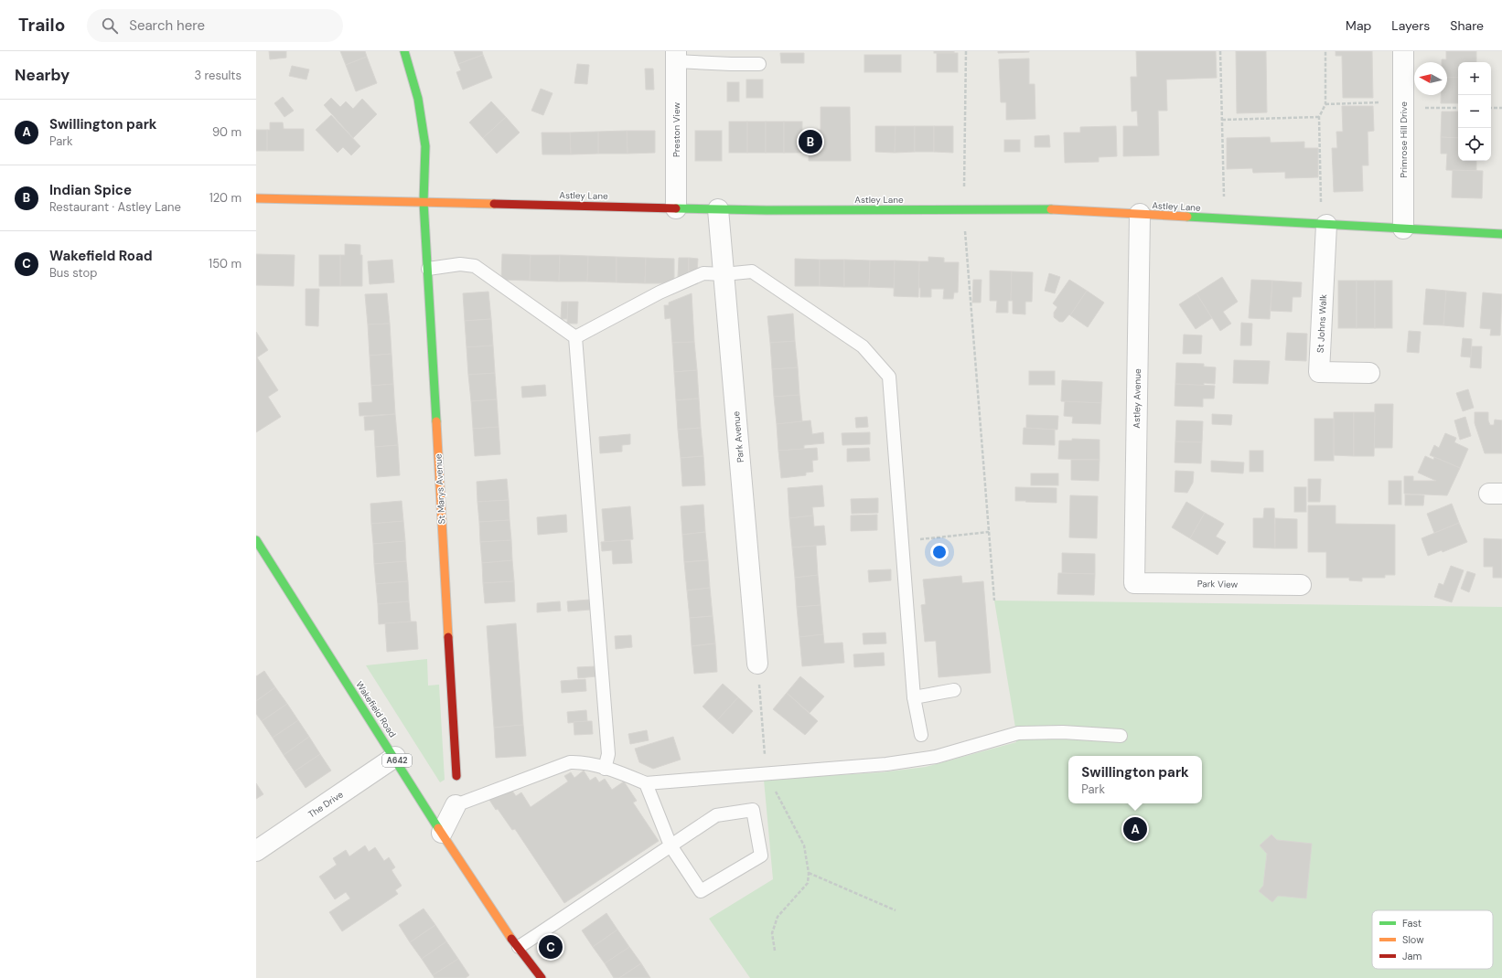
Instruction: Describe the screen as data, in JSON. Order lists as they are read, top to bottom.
{
  "streets": {
    "street": [
      "Preston View",
      "Primrose Hill Drive",
      "Astley Lane",
      "St Johns Walk",
      "Astley Avenue",
      "Park Avenue",
      "St Marys Avenue",
      "Park View",
      "Wakefield Road",
      "A642",
      "The Drive"
    ]
  },
  "crossings": [
    ["Preston View", "Astley Lane"],
    ["Primrose Hill Drive", "Astley Lane"],
    ["Astley Lane", "St Johns Walk"],
    ["Astley Lane", "Astley Avenue"],
    ["Astley Lane", "Park Avenue"],
    ["Astley Lane", "St Marys Avenue"],
    ["Astley Avenue", "Park View"],
    ["Wakefield Road", "The Drive"]
  ],
  "legend": ["Fast", "Slow", "Jam"],
  "north": "left",
  "page": {
    "header": "Trailo",
    "search": "Search here",
    "nav": ["Map", "Layers", "Share"],
    "heading": ["Nearby", "3 results"],
    "map_buttons": ["+", "−"],
    "list": [
      {
        "mark": "A",
        "name": "Swillington park",
        "note": "Park",
        "value": "90 m"
      },
      {
        "mark": "B",
        "name": "Indian Spice",
        "note": "Restaurant · Astley Lane",
        "value": "120 m"
      },
      {
        "mark": "C",
        "name": "Wakefield Road",
        "note": "Bus stop",
        "value": "150 m"
      }
    ],
    "pins": ["B", "A", "C"],
    "popup": ["Swillington park", "Park"]
  }
}
